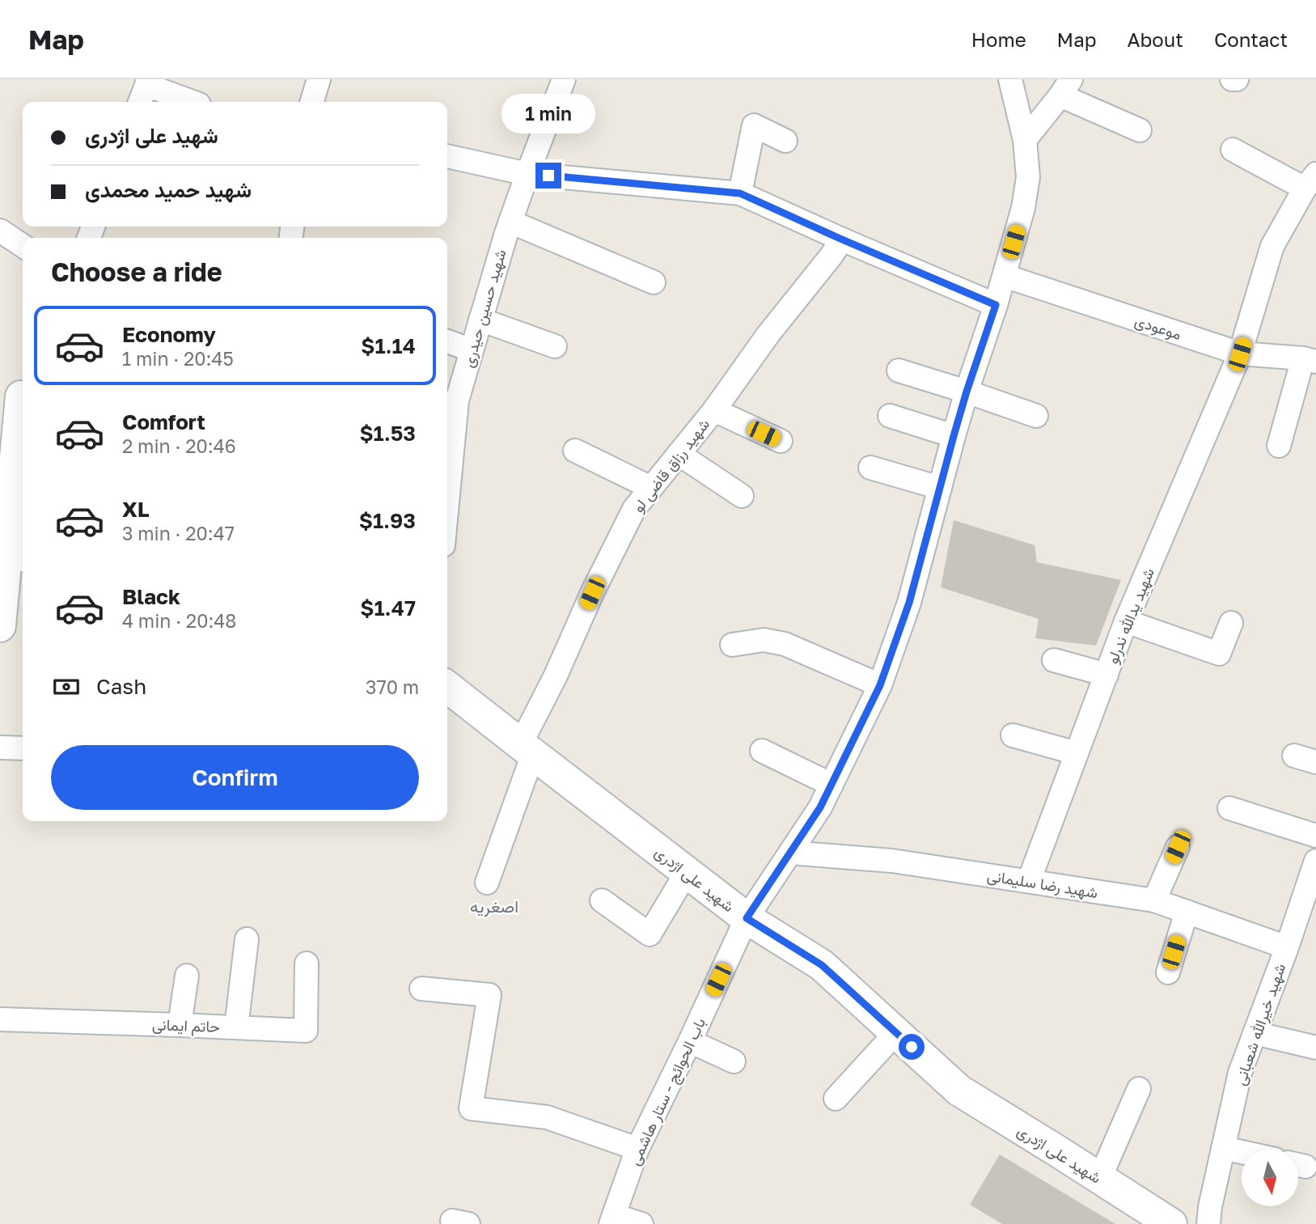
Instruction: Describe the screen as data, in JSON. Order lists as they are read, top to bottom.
{
  "streets": {
    "street": [
      "شهید حسین حیدری",
      "موعودی",
      "شهید رزاق قاضی لو",
      "شهید یدالله ندرلو",
      "شهید علی اژدری",
      "شهید رضا سلیمانی",
      "شهید خیرالله شعبانی",
      "حاتم ایمانی",
      "باب الحوائج - ستار هاشمی"
    ]
  },
  "crossings": [
    ["موعودی", "شهید یدالله ندرلو"],
    ["موعودی", "باب الحوائج - ستار هاشمی"],
    ["شهید رزاق قاضی لو", "شهید علی اژدری"],
    ["شهید یدالله ندرلو", "شهید رضا سلیمانی"],
    ["شهید علی اژدری", "باب الحوائج - ستار هاشمی"],
    ["شهید رضا سلیمانی", "شهید خیرالله شعبانی"],
    ["شهید رضا سلیمانی", "باب الحوائج - ستار هاشمی"]
  ],
  "districts": ["اصغریه"],
  "north": "bottom",
  "page": {
    "header": "Map",
    "nav": [
      "Home",
      "Map",
      "About",
      "Contact"
    ],
    "bubble": "1 min",
    "banner": ["شهید علی اژدری", "شهید حمید محمدی"],
    "heading": "Choose a ride",
    "list": [
      {
        "name": "Economy",
        "note": "1 min · 20:45",
        "value": "$1.14"
      },
      {
        "name": "Comfort",
        "note": "2 min · 20:46",
        "value": "$1.53"
      },
      {
        "name": "XL",
        "note": "3 min · 20:47",
        "value": "$1.93"
      },
      {
        "name": "Black",
        "note": "4 min · 20:48",
        "value": "$1.47"
      }
    ],
    "pay": ["Cash", "370 m"],
    "buttons": "Confirm"
  }
}
